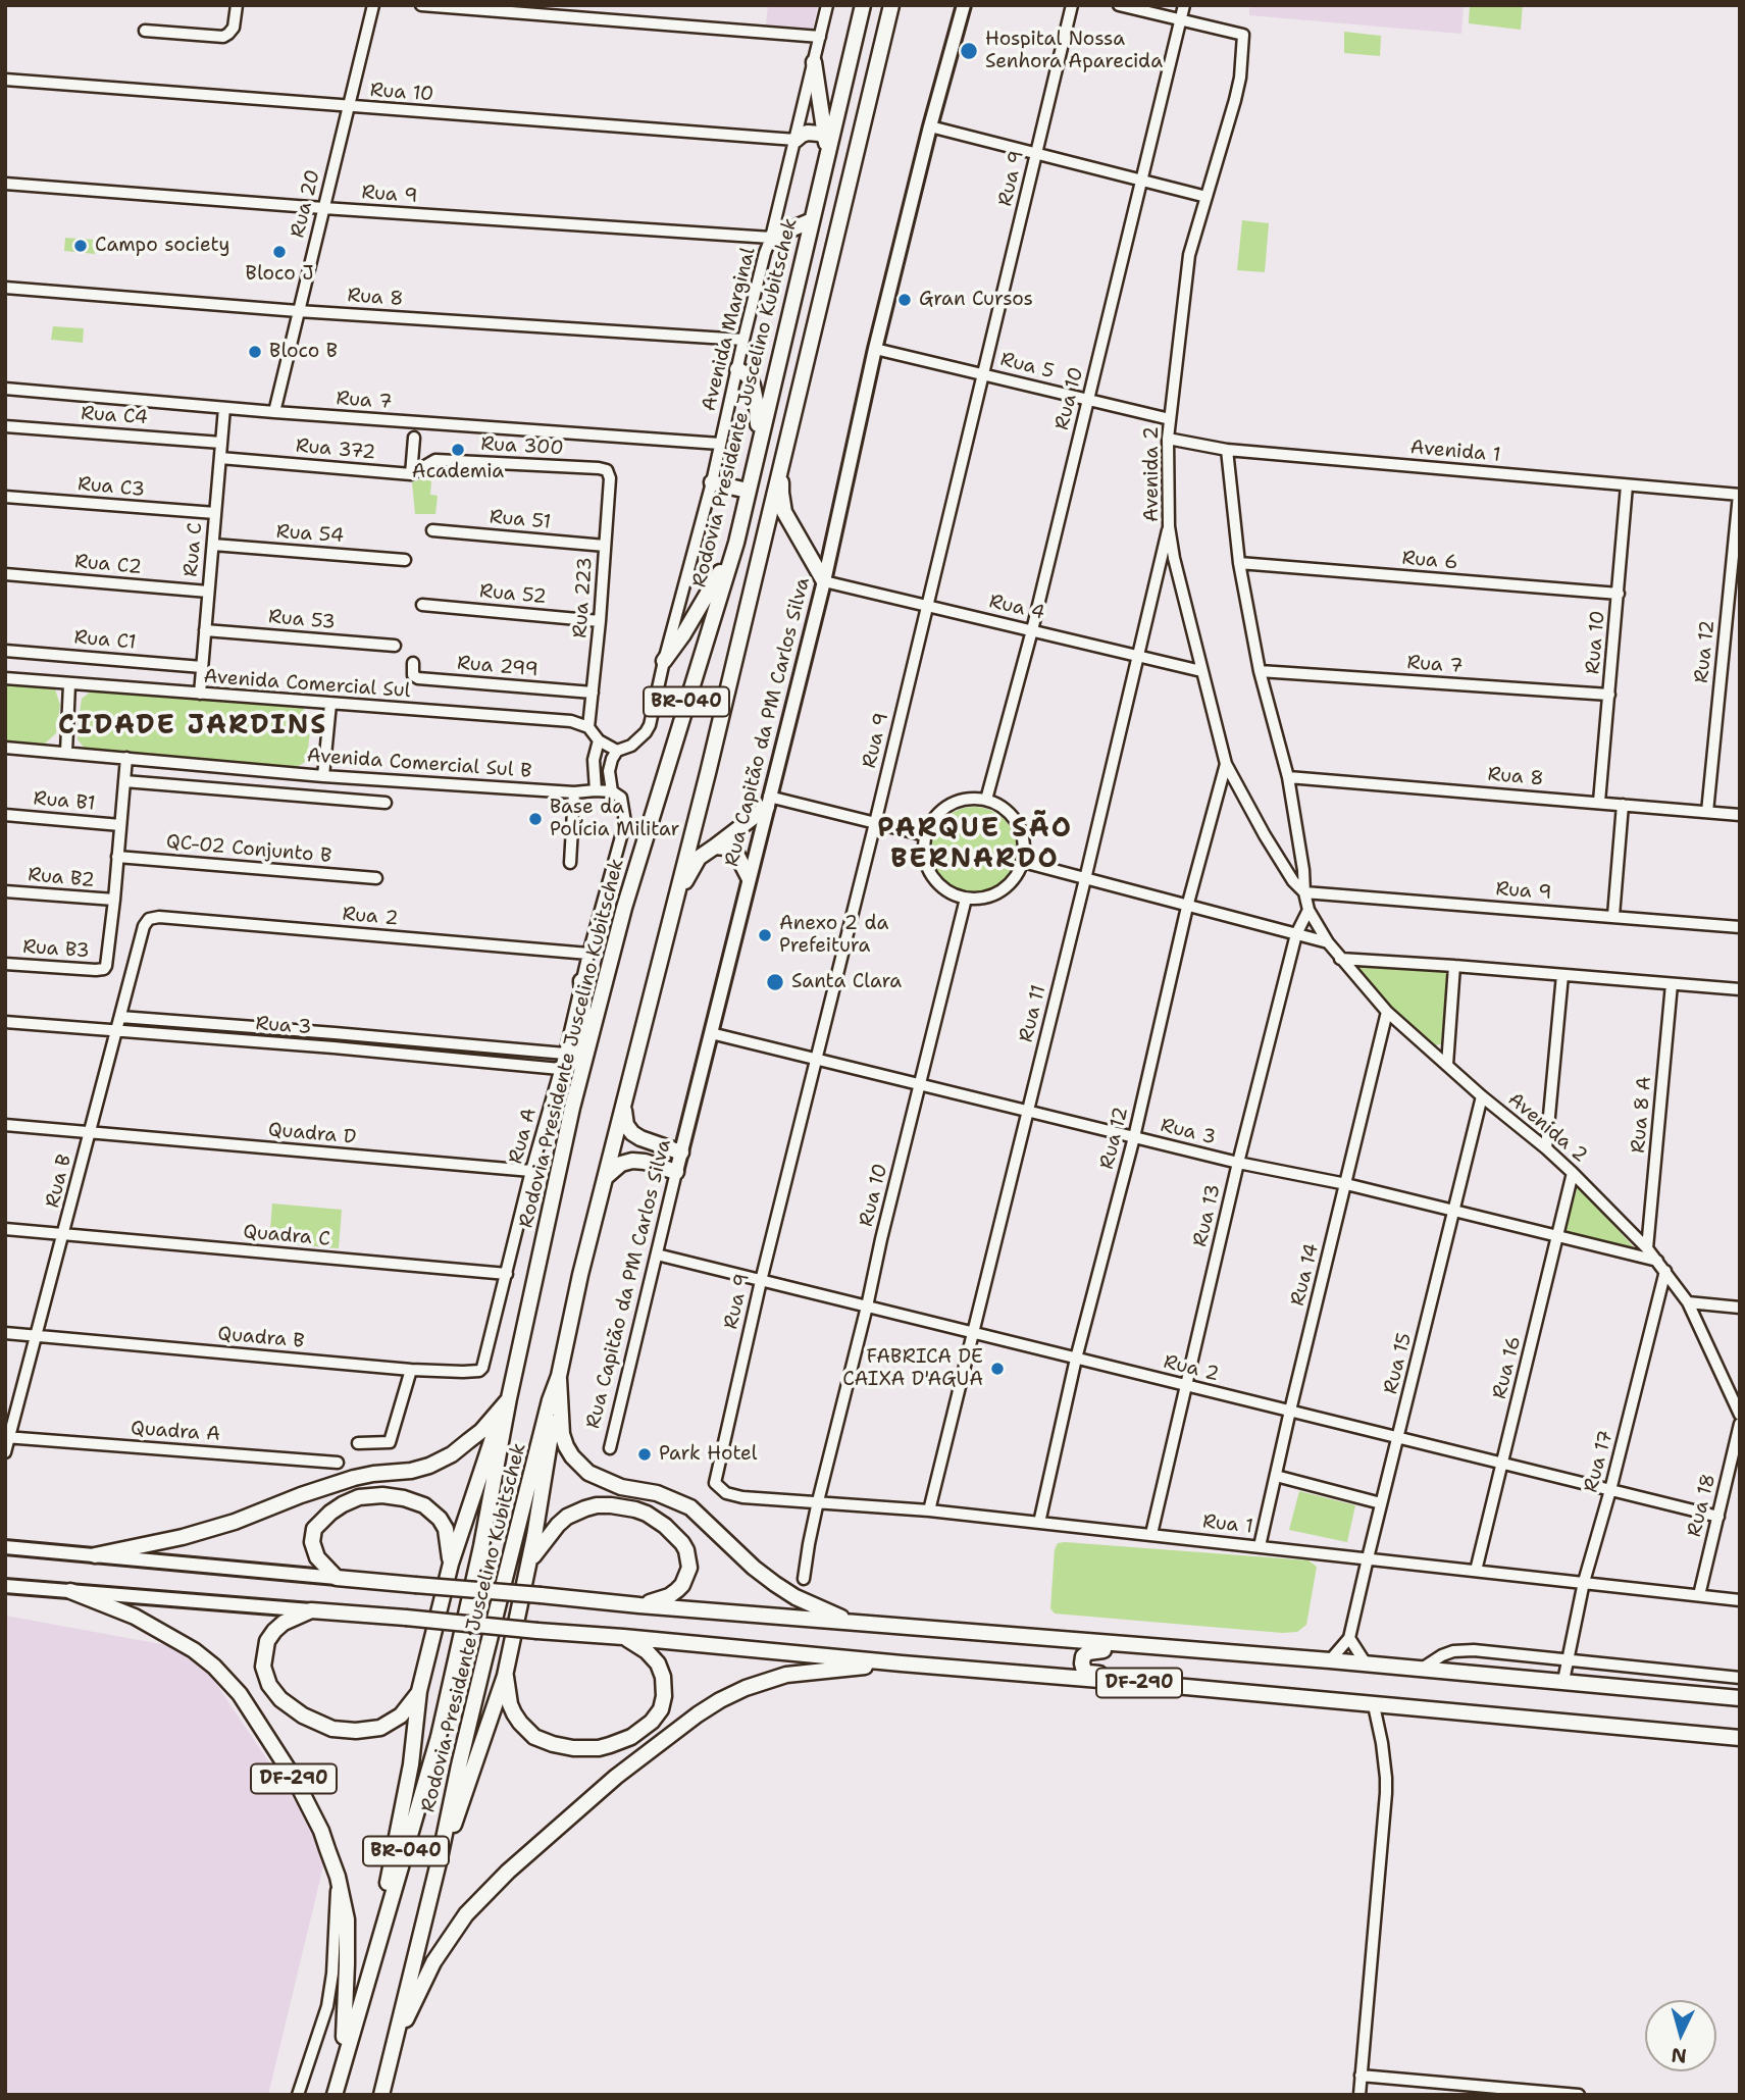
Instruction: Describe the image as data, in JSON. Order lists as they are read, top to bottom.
{
  "streets": {
    "highway": ["Rodovia Presidente Juscelino Kubitschek", "BR-040", "DF-290"],
    "main road": ["Rua Capitão da PM Carlos Silva"],
    "street": [
      "Rua 10",
      "Rua 9",
      "Rua 20",
      "Rua 8",
      "Avenida Marginal",
      "Rua 5",
      "Rua 7",
      "Rua C4",
      "Rua 300",
      "Rua 372",
      "Avenida 1",
      "Avenida 2",
      "Rua C3",
      "Rua 51",
      "Rua 54",
      "Rua C",
      "Rua 6",
      "Rua C2",
      "Rua 52",
      "Rua 223",
      "Rua 4",
      "Rua 53",
      "Rua C1",
      "Rua 12",
      "Rua 299",
      "Avenida Comercial Sul",
      "Avenida Comercial Sul B",
      "Rua B1",
      "QC-02 Conjunto B",
      "Rua B2",
      "Rua 2",
      "Rua B3",
      "Rua 11",
      "Rua 3",
      "Rua 8 A",
      "Quadra D",
      "Rua A",
      "Rua B",
      "Rua 13",
      "Quadra C",
      "Rua 14",
      "Quadra B",
      "Rua 15",
      "Rua 16",
      "Quadra A",
      "Rua 17",
      "Rua 18",
      "Rua 1"
    ]
  },
  "crossings": [
    ["Rua 10", "Rua 20"],
    ["Rua 10", "Rua 8"],
    ["Rua 10", "Avenida Marginal"],
    ["Rua 10", "Rua 5"],
    ["Rua 10", "Rua 7"],
    ["Rua 10", "Avenida 1"],
    ["Rua 10", "Avenida 2"],
    ["Rua 10", "Rua 6"],
    ["Rua 10", "Rua 4"],
    ["Rua 10", "Rua 2"],
    ["Rua 10", "Rua 3"],
    ["Rua 10", "Rua 1"],
    ["Rua 9", "Rua 20"],
    ["Rua 9", "Avenida Marginal"],
    ["Rua 9", "Rua 5"],
    ["Rua 9", "Avenida 2"],
    ["Rua 9", "Rua 4"],
    ["Rua 9", "Rua 2"],
    ["Rua 9", "Rua 3"],
    ["Rua 9", "Rua 1"],
    ["Rua 20", "Rua 8"],
    ["Rua 20", "Rua 7"],
    ["Rua 8", "Avenida Marginal"],
    ["Rua 8", "Avenida 2"],
    ["Rua 8", "Rua 12"],
    ["Avenida Marginal", "Rua 7"],
    ["Rua 5", "Avenida 2"],
    ["Rua 5", "Rua Capitão da PM Carlos Silva"],
    ["Rua 7", "Avenida 2"],
    ["Rua 7", "Rua C"],
    ["Rodovia Presidente Juscelino Kubitschek", "DF-290"],
    ["Rua C4", "Rua C"],
    ["Rua 300", "Rua 372"],
    ["Rua 300", "Rua 223"],
    ["Rua 372", "Rua C"],
    ["Avenida 1", "Avenida 2"],
    ["Avenida 1", "Rua 12"],
    ["Avenida 2", "Rua 6"],
    ["Avenida 2", "Rua 4"],
    ["Avenida 2", "Rua 12"],
    ["Avenida 2", "Rua 11"],
    ["Avenida 2", "Rua 3"],
    ["Avenida 2", "Rua 8 A"],
    ["Avenida 2", "Rua 13"],
    ["Avenida 2", "Rua 14"],
    ["Avenida 2", "Rua 15"],
    ["Avenida 2", "Rua 16"],
    ["Avenida 2", "Rua 17"],
    ["Rua C3", "Rua C"],
    ["Rua 51", "Rua 223"],
    ["Rua 54", "Rua C"],
    ["Rua C", "Rua C2"],
    ["Rua C", "Rua 53"],
    ["Rua C", "Rua C1"],
    ["Rua C", "Avenida Comercial Sul"],
    ["Rua 52", "Rua 223"],
    ["Rua 223", "Rua 299"],
    ["Rua 223", "Avenida Comercial Sul"],
    ["Rua 4", "Rua Capitão da PM Carlos Silva"],
    ["Rua 4", "Rua 11"],
    ["Rua 12", "Rua 2"],
    ["Rua 12", "Rua 3"],
    ["Rua 12", "Rua 1"],
    ["Rua Capitão da PM Carlos Silva", "Rua 2"],
    ["Rua Capitão da PM Carlos Silva", "Rua 3"],
    ["Rua B2", "Rua B3"],
    ["Rua 2", "Rua 11"],
    ["Rua 2", "Rua A"],
    ["Rua 2", "Rua B"],
    ["Rua 2", "Rua 13"],
    ["Rua 2", "Rua 14"],
    ["Rua 2", "Rua 15"],
    ["Rua 2", "Rua 16"],
    ["Rua 2", "Rua 17"],
    ["Rua 2", "Rua 18"],
    ["Rua 11", "Rua 3"],
    ["Rua 11", "Rua 1"],
    ["Rua 3", "Rua A"],
    ["Rua 3", "Rua B"],
    ["Rua 3", "Rua 13"],
    ["Rua 3", "Rua 14"],
    ["Rua 3", "Rua 15"],
    ["Rua 3", "Rua 16"],
    ["Quadra D", "Rua A"],
    ["Quadra D", "Rua B"],
    ["Rua A", "Quadra C"],
    ["Rua A", "Quadra B"],
    ["Rua B", "Quadra C"],
    ["Rua B", "Quadra B"],
    ["Rua B", "Quadra A"],
    ["Rua 13", "Rua 1"],
    ["Rua 14", "Rua 1"],
    ["Rua 15", "Rua 1"],
    ["Rua 16", "Rua 1"],
    ["Rua 17", "Rua 1"],
    ["Rua 17", "DF-290"],
    ["Rua 18", "Rua 1"]
  ],
  "districts": ["CIDADE JARDINS", "PARQUE SÃO BERNARDO"],
  "places": [
    "Hospital Nossa Senhora Aparecida",
    "Campo society",
    "Bloco J",
    "Gran Cursos",
    "Bloco B",
    "Academia",
    "Base da Polícia Militar",
    "Anexo 2 da Prefeitura",
    "Santa Clara",
    "FABRICA DE CAIXA D'AGUA",
    "Park Hotel"
  ],
  "north": "bottom"
}
